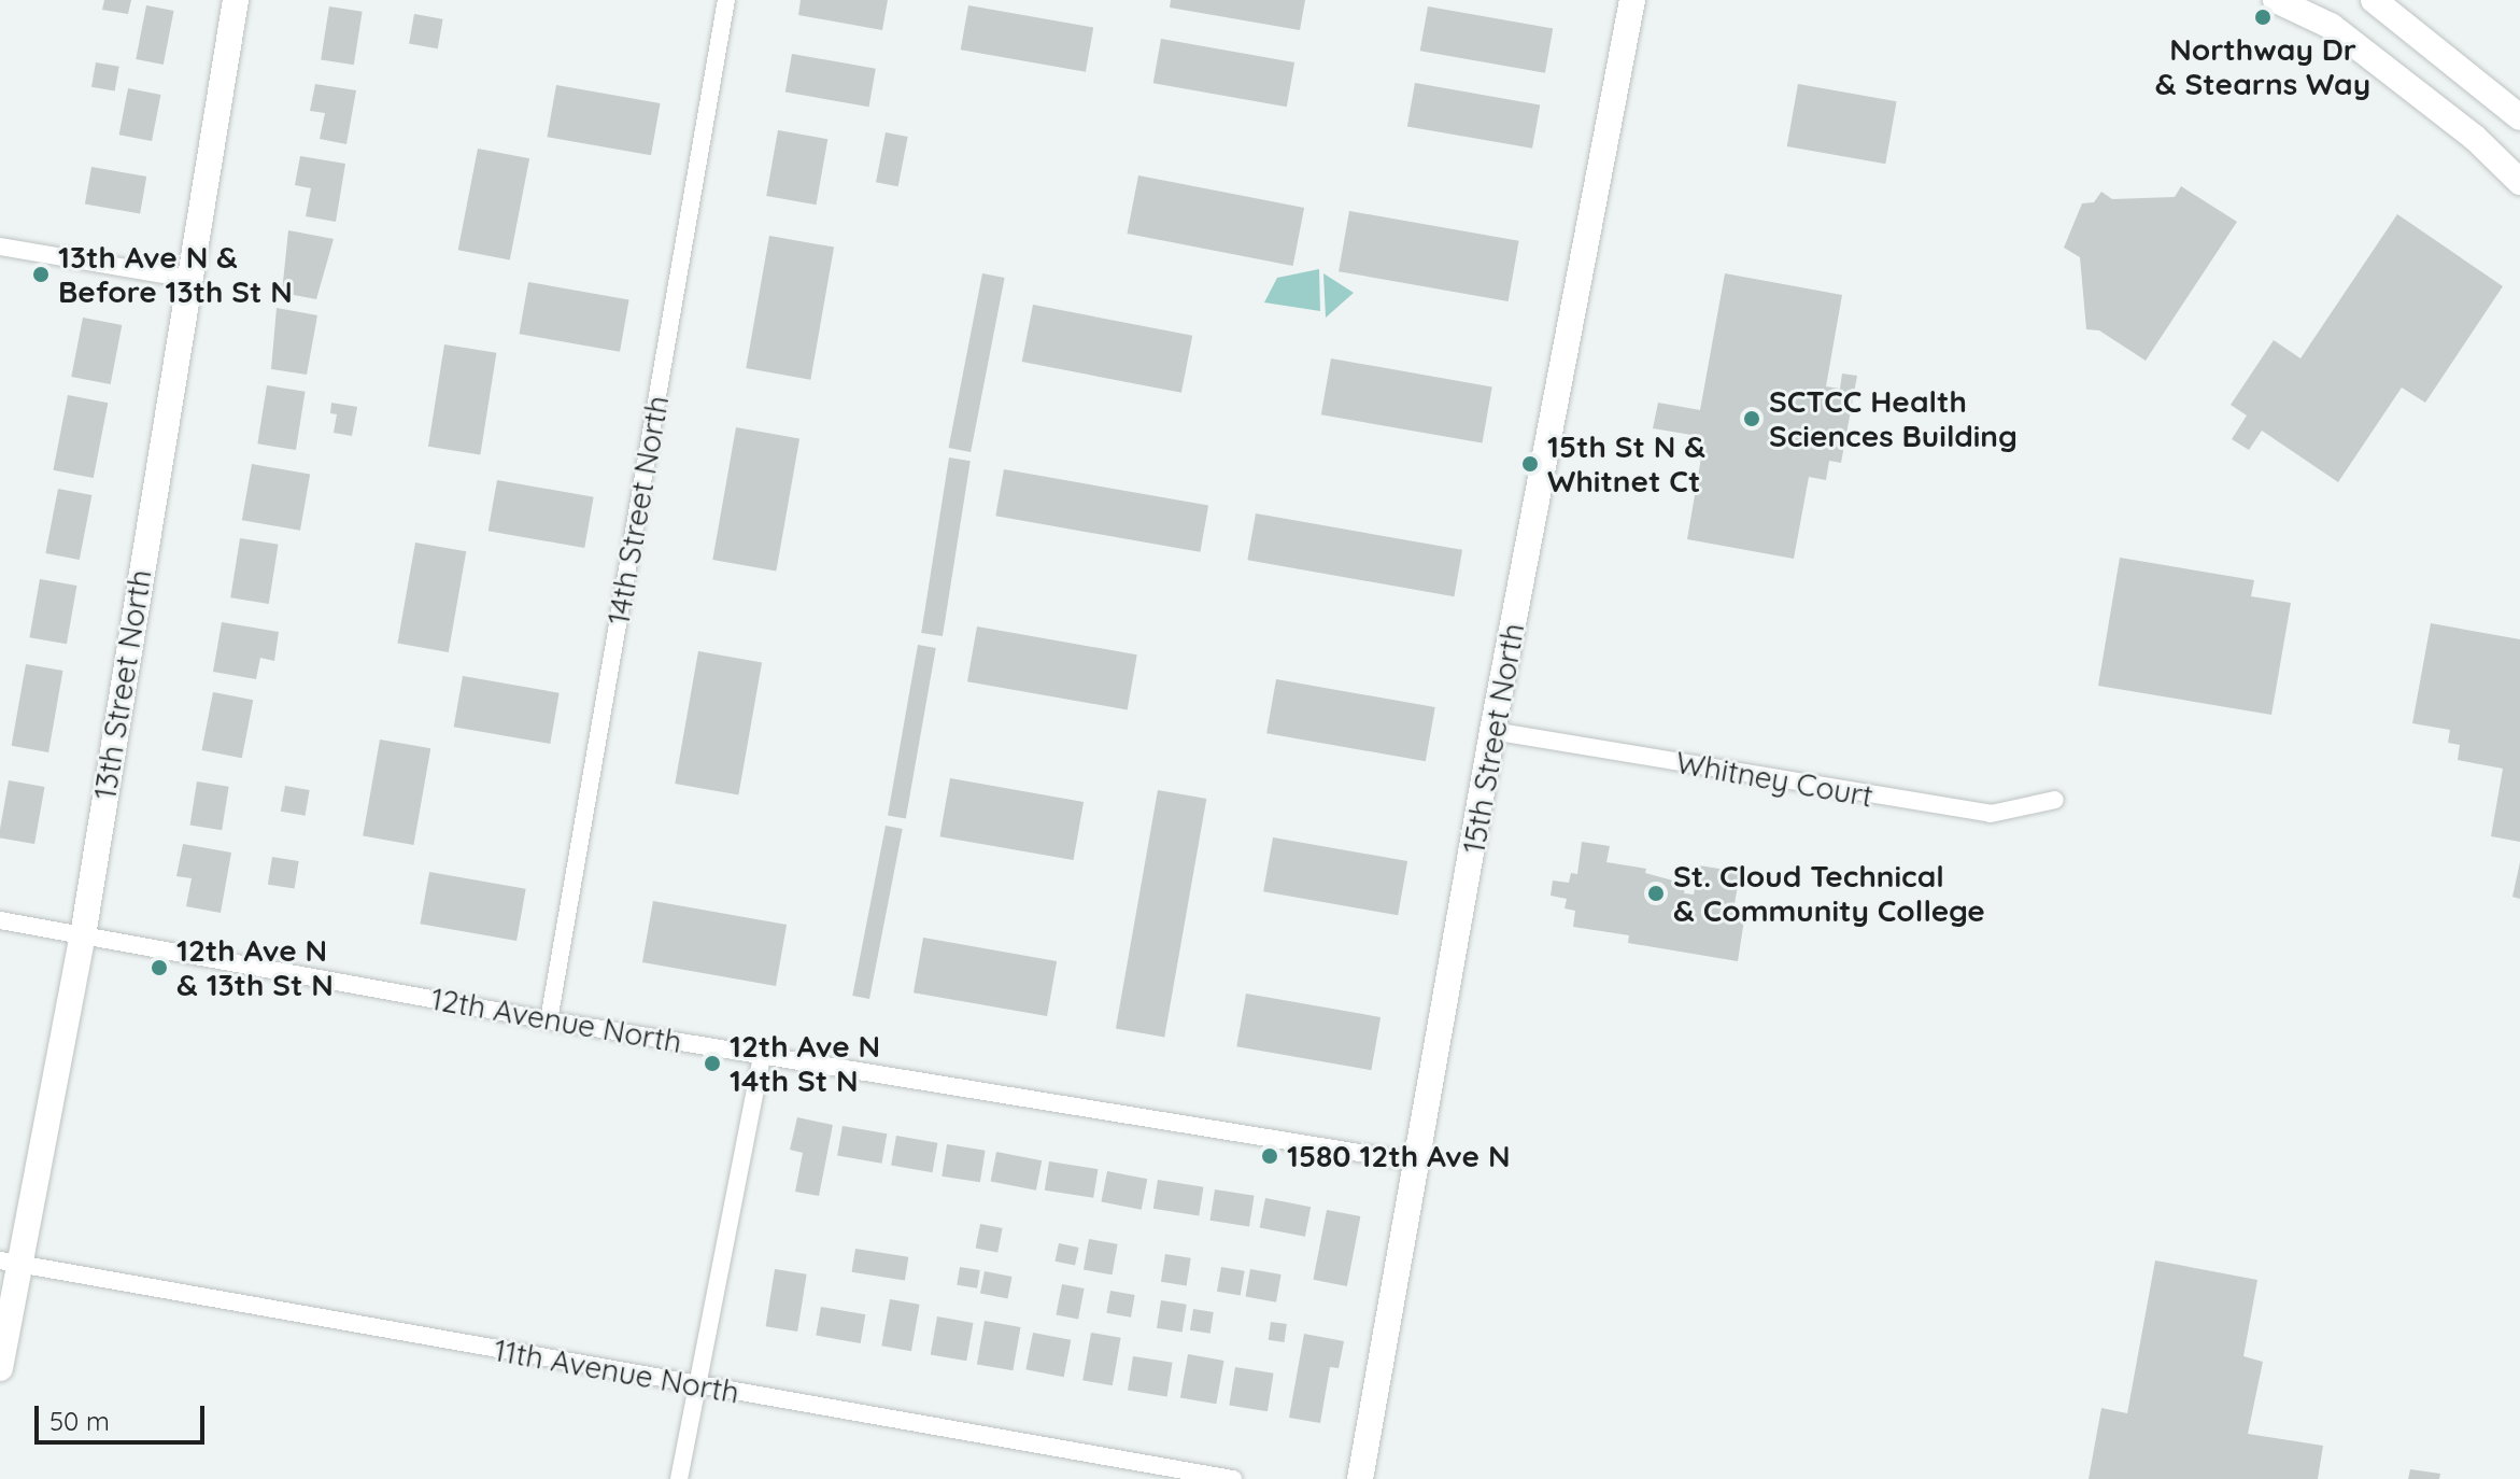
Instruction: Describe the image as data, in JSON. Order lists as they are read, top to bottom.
{
  "streets": {
    "street": [
      "14th Street North",
      "13th Street North",
      "15th Street North",
      "Whitney Court",
      "12th Avenue North",
      "11th Avenue North"
    ]
  },
  "crossings": [
    ["14th Street North", "12th Avenue North"],
    ["13th Street North", "12th Avenue North"],
    ["13th Street North", "11th Avenue North"],
    ["15th Street North", "Whitney Court"],
    ["15th Street North", "12th Avenue North"]
  ],
  "places": [
    "Northway Dr & Stearns Way",
    "13th Ave N & Before 13th St N",
    "SCTCC Health Sciences Building",
    "15th St N & Whitnet Ct",
    "St. Cloud Technical & Community College",
    "12th Ave N & 13th St N",
    "12th Ave N 14th St N",
    "1580 12th Ave N"
  ],
  "scale_bar": "50 m"
}
